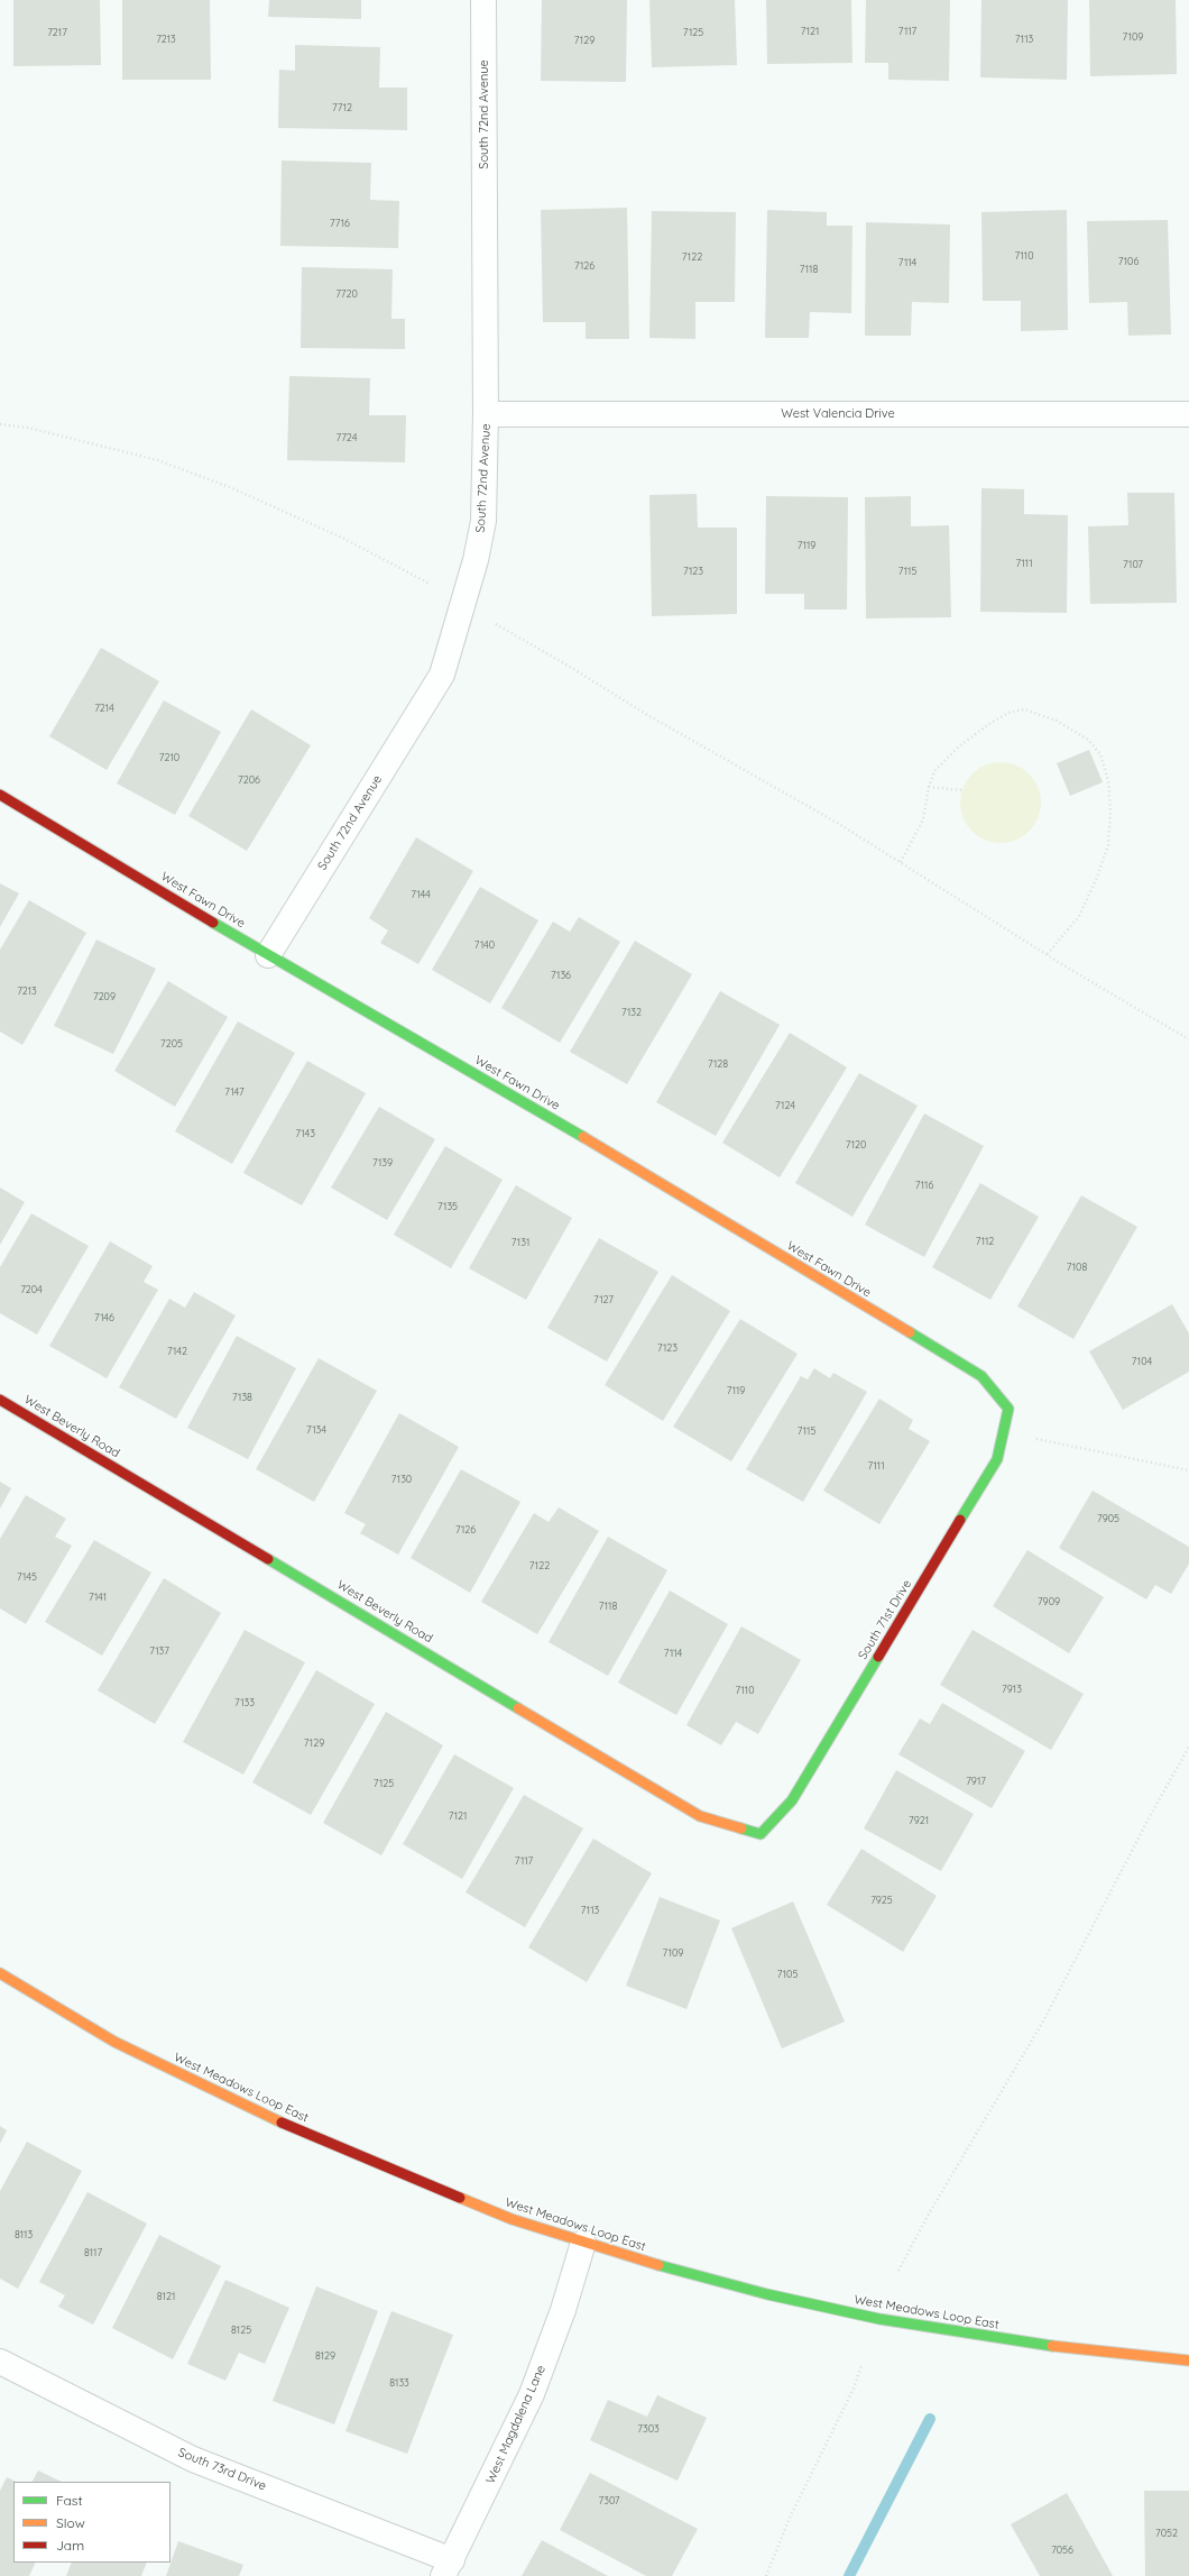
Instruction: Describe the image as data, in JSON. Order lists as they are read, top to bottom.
{
  "streets": {
    "street": [
      "South 72nd Avenue",
      "West Valencia Drive",
      "West Fawn Drive",
      "West Beverly Road",
      "South 71st Drive",
      "West Meadows Loop East",
      "West Magdalena Lane",
      "South 73rd Drive"
    ]
  },
  "crossings": [
    ["South 72nd Avenue", "West Valencia Drive"],
    ["South 72nd Avenue", "West Fawn Drive"],
    ["West Fawn Drive", "South 71st Drive"],
    ["West Beverly Road", "South 71st Drive"],
    ["West Meadows Loop East", "West Magdalena Lane"],
    ["West Magdalena Lane", "South 73rd Drive"]
  ],
  "house_numbers": [
    "7121",
    "7117",
    "7217",
    "7125",
    "7109",
    "7213",
    "7113",
    "7129",
    "7712",
    "7716",
    "7110",
    "7122",
    "7106",
    "7114",
    "7126",
    "7118",
    "7720",
    "7724",
    "7119",
    "7111",
    "7107",
    "7123",
    "7115",
    "7214",
    "7210",
    "7206",
    "7144",
    "7140",
    "7136",
    "7213",
    "7209",
    "7132",
    "7205",
    "7128",
    "7147",
    "7124",
    "7143",
    "7120",
    "7139",
    "7116",
    "7135",
    "7112",
    "7131",
    "7108",
    "7204",
    "7127",
    "7146",
    "7123",
    "7142",
    "7104",
    "7119",
    "7138",
    "7134",
    "7115",
    "7111",
    "7130",
    "7905",
    "7126",
    "7122",
    "7145",
    "7141",
    "7909",
    "7118",
    "7137",
    "7114",
    "7913",
    "7110",
    "7133",
    "7129",
    "7917",
    "7125",
    "7121",
    "7921",
    "7117",
    "7925",
    "7113",
    "7109",
    "7105",
    "8113",
    "8117",
    "8121",
    "8125",
    "8129",
    "8133",
    "7303",
    "7307",
    "7052",
    "7056"
  ],
  "legend": ["Fast", "Slow", "Jam"]
}
